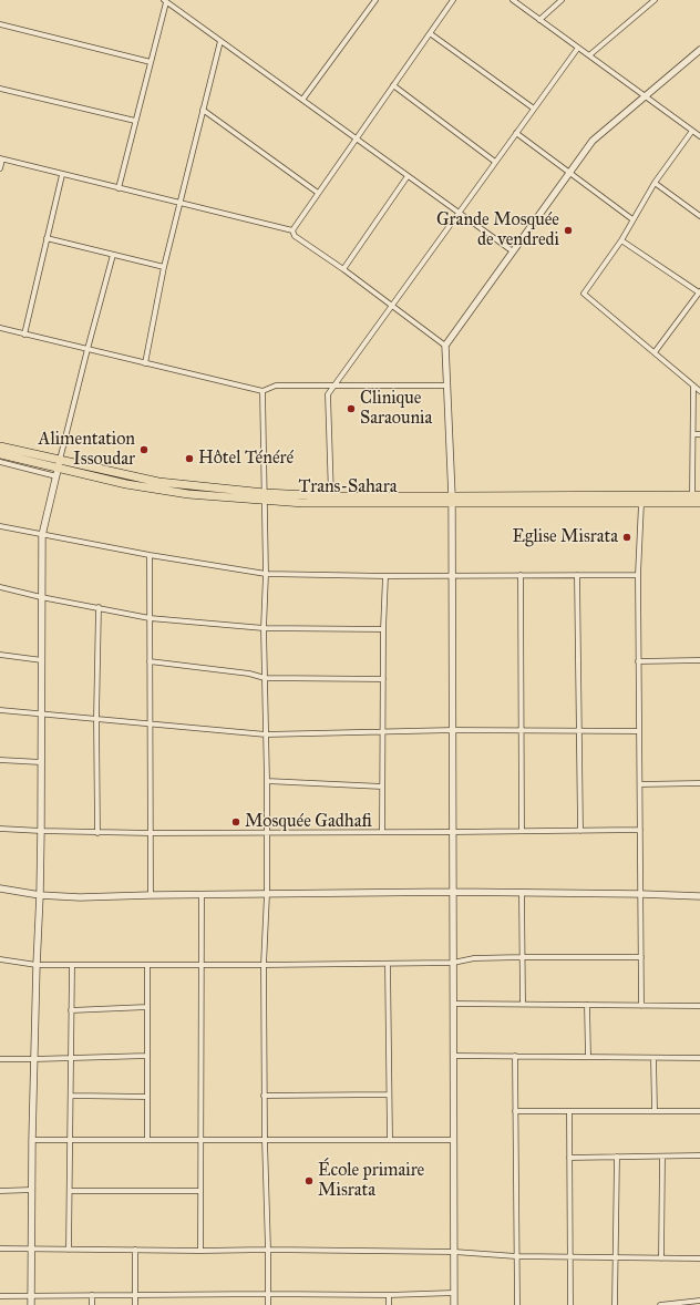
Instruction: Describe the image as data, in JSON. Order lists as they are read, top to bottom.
{
  "streets": {
    "main road": ["Trans-Sahara"]
  },
  "places": [
    "Grande Mosquée de vendredi",
    "Clinique Saraounia",
    "Alimentation Issoudar",
    "Hôtel Ténéré",
    "Eglise Misrata",
    "Mosquée Gadhafi",
    "École primaire Misrata"
  ]
}
